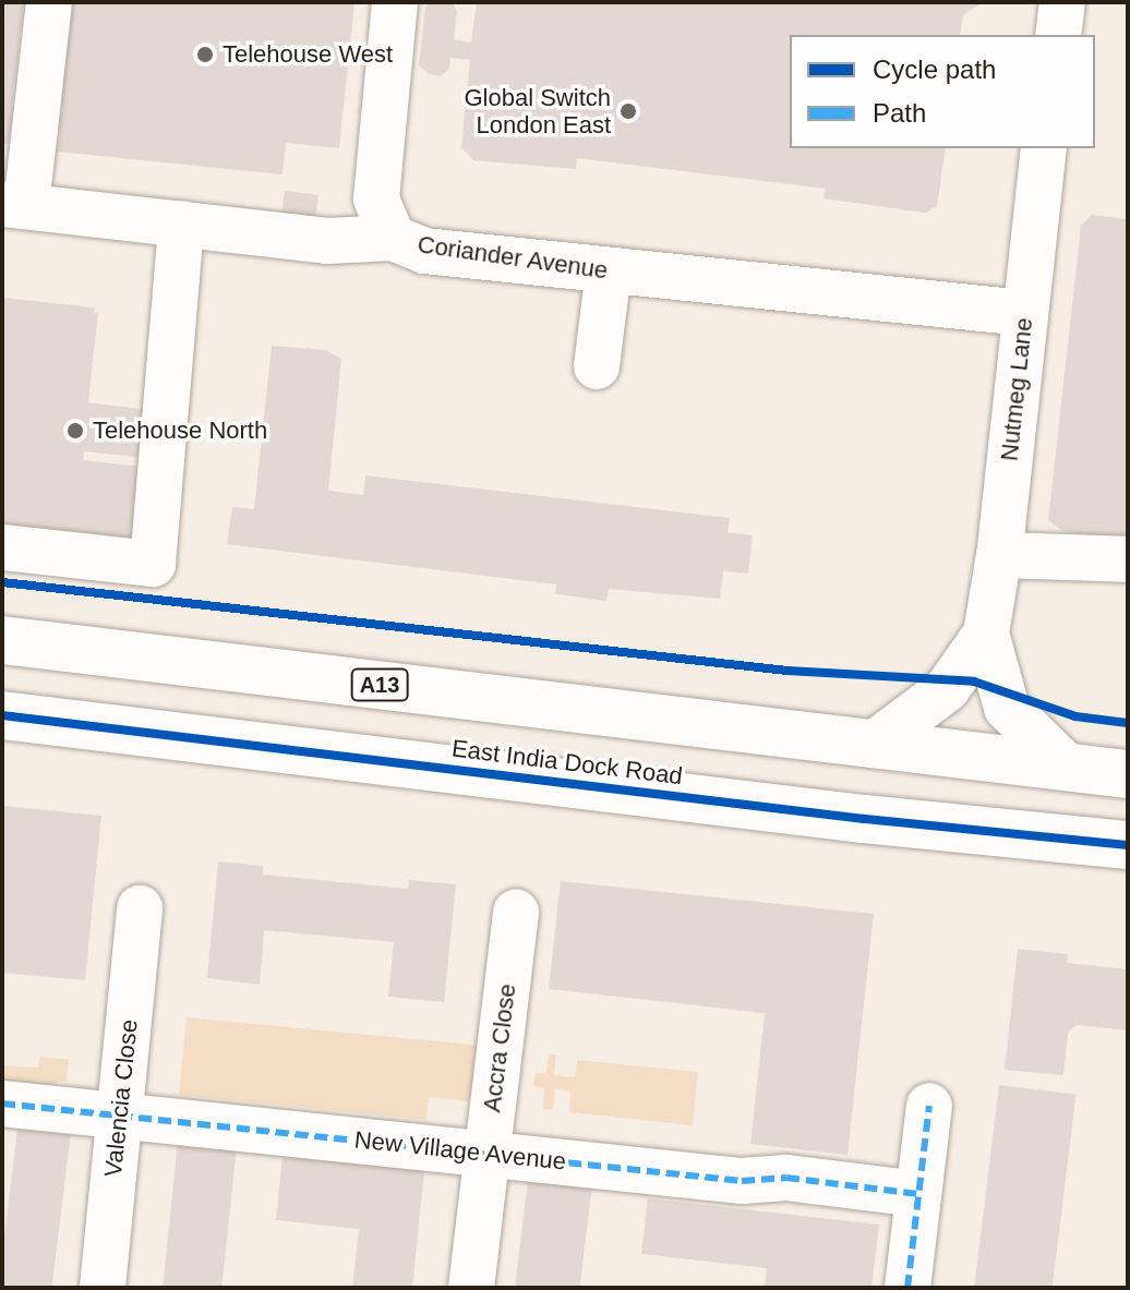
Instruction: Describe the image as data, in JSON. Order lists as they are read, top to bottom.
{
  "streets": {
    "highway": ["A13", "East India Dock Road"],
    "street": [
      "Coriander Avenue",
      "Nutmeg Lane",
      "Accra Close",
      "Valencia Close",
      "New Village Avenue"
    ]
  },
  "crossings": [
    ["Coriander Avenue", "Nutmeg Lane"],
    ["Nutmeg Lane", "A13"],
    ["Accra Close", "New Village Avenue"],
    ["Valencia Close", "New Village Avenue"]
  ],
  "places": ["Telehouse West", "Global Switch London East", "Telehouse North"],
  "legend": ["Cycle path", "Path"]
}
